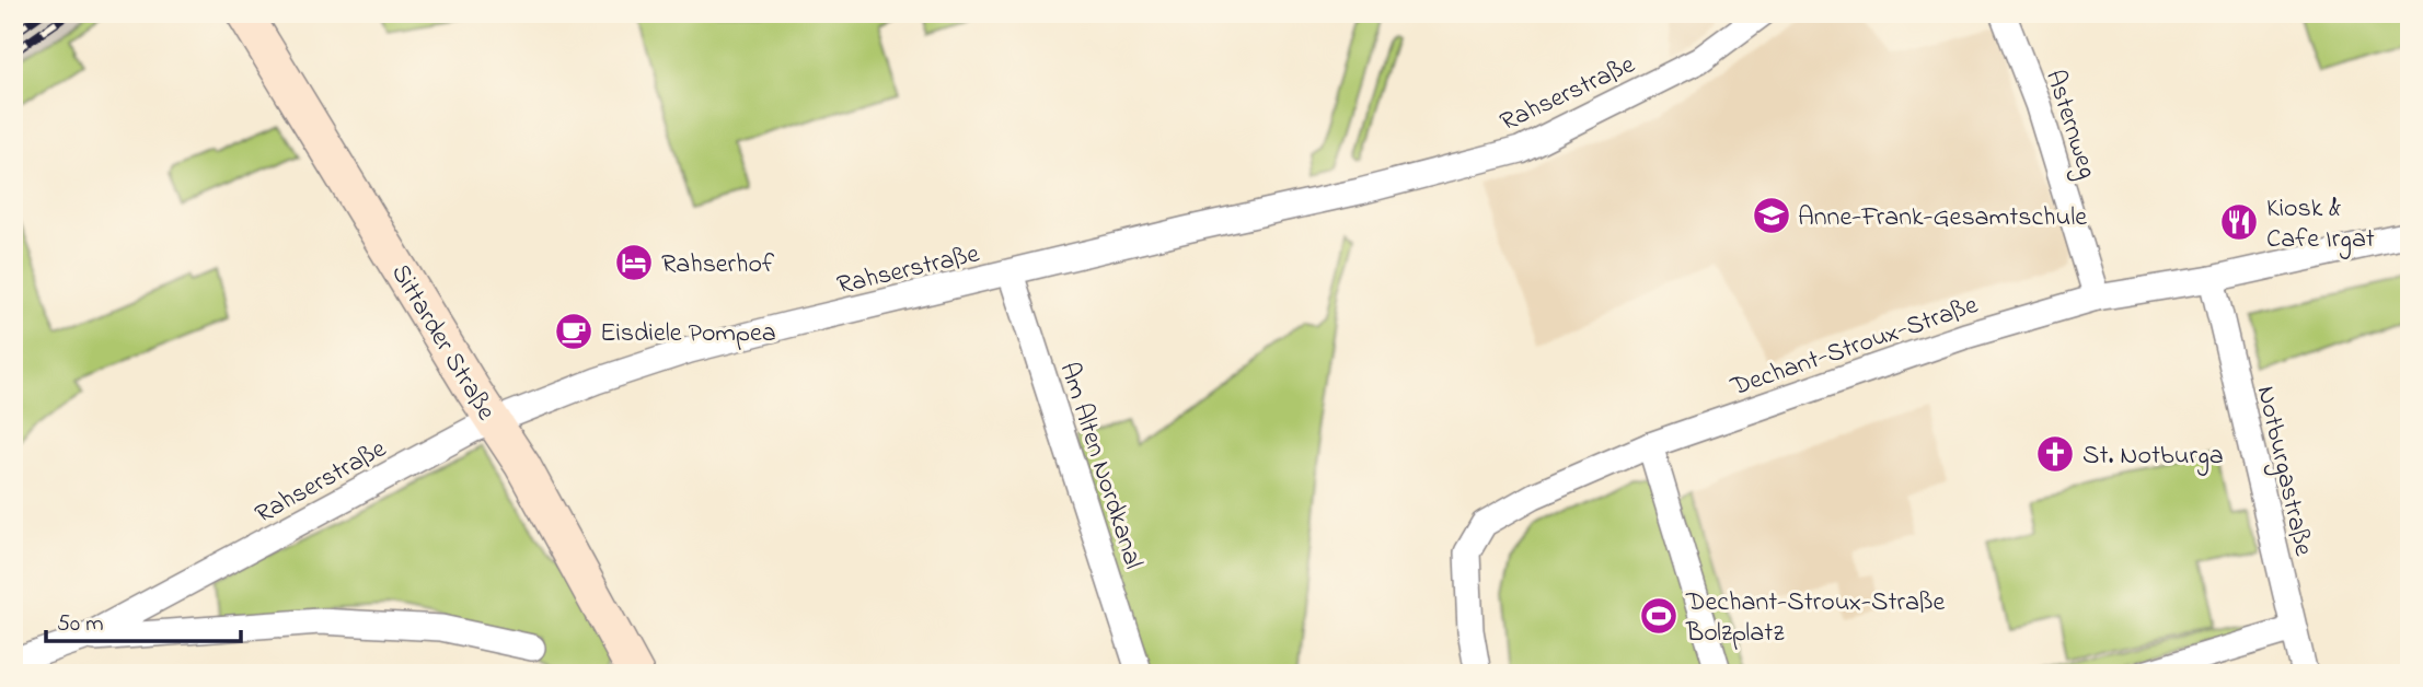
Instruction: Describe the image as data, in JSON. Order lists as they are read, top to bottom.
{
  "streets": {
    "street": [
      "Rahserstraße",
      "Asternweg",
      "Sittarder Straße",
      "Dechant-Stroux-Straße",
      "Am Alten Nordkanal",
      "Notburgastraße"
    ]
  },
  "crossings": [
    ["Rahserstraße", "Sittarder Straße"],
    ["Rahserstraße", "Am Alten Nordkanal"],
    ["Asternweg", "Dechant-Stroux-Straße"],
    ["Dechant-Stroux-Straße", "Notburgastraße"]
  ],
  "places": {
    "school or university": ["Anne-Frank-Gesamtschule"],
    "restaurant": ["Kiosk & Cafe Irgat"],
    "hotel": ["Rahserhof"],
    "cafe": ["Eisdiele Pompea"],
    "church": ["St. Notburga"],
    "sports": ["Dechant-Stroux-Straße Bolzplatz"]
  },
  "scale_bar": "50 m"
}
